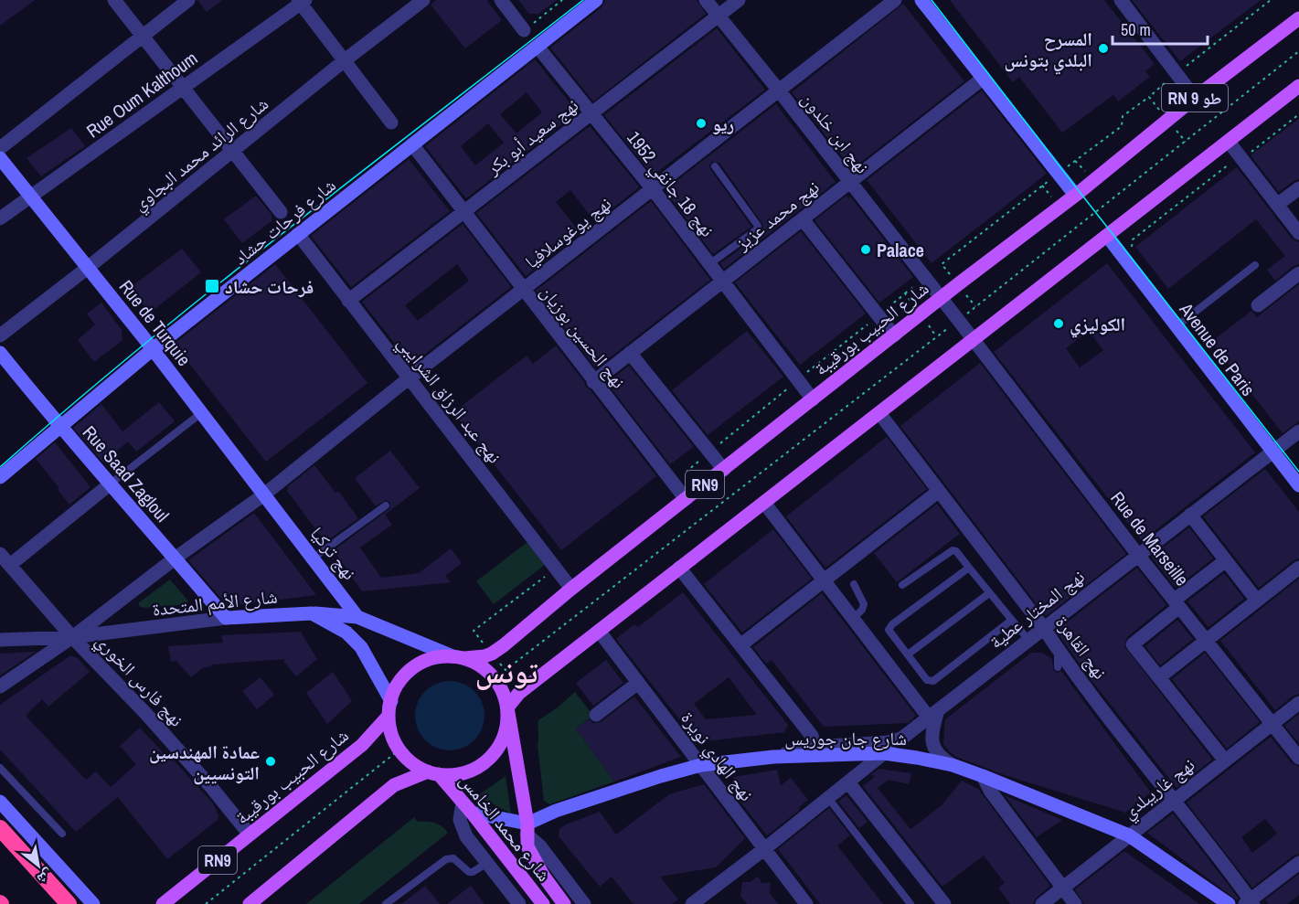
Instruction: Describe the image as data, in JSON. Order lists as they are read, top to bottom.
{
  "streets": {
    "main road": [
      "RN 9 طو",
      "شارع الحبيب بورقيبة",
      "RN9",
      "شارع محمد الخامس"
    ],
    "street": [
      "Rue Oum Kalthoum",
      "نهج ابن خلدون",
      "نهج سعيد أبو بكر",
      "شارع الرائد محمد البجاوي",
      "نهج 18 جانفي 1952",
      "نهج محمد عزيز",
      "شارع فرحات حشاد",
      "نهج يوغوسلافيا",
      "Rue de Turquie",
      "نهج الحسين بوزيان",
      "Avenue de Paris",
      "نهج عبد الرزاق الشرايبي",
      "Rue Saad Zagloul",
      "Rue de Marseille",
      "نهج تركيا",
      "شارع الأمم المتحدة",
      "نهج المختار عطية",
      "نهج القاهرة",
      "نهج فارس الخوري",
      "شارع جان جوريس",
      "نهج الهادي نويرة",
      "نهج غاريبلدي"
    ]
  },
  "crossings": [
    ["Rue Oum Kalthoum", "Rue de Turquie"],
    ["RN 9 طو", "Avenue de Paris"],
    ["RN 9 طو", "Rue de Marseille"],
    ["نهج ابن خلدون", "نهج سعيد أبو بكر"],
    ["نهج ابن خلدون", "نهج محمد عزيز"],
    ["نهج ابن خلدون", "نهج يوغوسلافيا"],
    ["نهج ابن خلدون", "شارع الحبيب بورقيبة"],
    ["نهج ابن خلدون", "Rue de Marseille"],
    ["نهج سعيد أبو بكر", "نهج 18 جانفي 1952"],
    ["نهج سعيد أبو بكر", "نهج الحسين بوزيان"],
    ["نهج سعيد أبو بكر", "نهج عبد الرزاق الشرايبي"],
    ["شارع الرائد محمد البجاوي", "Rue de Turquie"],
    ["نهج 18 جانفي 1952", "نهج محمد عزيز"],
    ["نهج 18 جانفي 1952", "شارع فرحات حشاد"],
    ["نهج 18 جانفي 1952", "نهج يوغوسلافيا"],
    ["نهج 18 جانفي 1952", "شارع الحبيب بورقيبة"],
    ["نهج محمد عزيز", "نهج الحسين بوزيان"],
    ["شارع فرحات حشاد", "Rue de Turquie"],
    ["شارع فرحات حشاد", "نهج الحسين بوزيان"],
    ["شارع فرحات حشاد", "نهج عبد الرزاق الشرايبي"],
    ["شارع فرحات حشاد", "Rue Saad Zagloul"],
    ["نهج يوغوسلافيا", "Rue de Turquie"],
    ["نهج يوغوسلافيا", "نهج الحسين بوزيان"],
    ["نهج يوغوسلافيا", "نهج عبد الرزاق الشرايبي"],
    ["نهج يوغوسلافيا", "Rue Saad Zagloul"],
    ["نهج يوغوسلافيا", "شارع الأمم المتحدة"],
    ["نهج يوغوسلافيا", "نهج فارس الخوري"],
    ["Rue de Turquie", "نهج تركيا"],
    ["شارع الحبيب بورقيبة", "نهج الحسين بوزيان"],
    ["شارع الحبيب بورقيبة", "نهج عبد الرزاق الشرايبي"],
    ["شارع الحبيب بورقيبة", "RN9"],
    ["شارع الحبيب بورقيبة", "نهج فارس الخوري"],
    ["شارع الحبيب بورقيبة", "شارع محمد الخامس"],
    ["Avenue de Paris", "نهج المختار عطية"],
    ["Rue Saad Zagloul", "شارع الأمم المتحدة"],
    ["RN9", "شارع محمد الخامس"],
    ["Rue de Marseille", "نهج المختار عطية"],
    ["Rue de Marseille", "نهج غاريبلدي"],
    ["نهج تركيا", "شارع الأمم المتحدة"],
    ["شارع الأمم المتحدة", "نهج فارس الخوري"],
    ["نهج المختار عطية", "نهج القاهرة"],
    ["نهج المختار عطية", "شارع جان جوريس"],
    ["نهج القاهرة", "نهج غاريبلدي"],
    ["شارع جان جوريس", "نهج الهادي نويرة"],
    ["شارع جان جوريس", "نهج غاريبلدي"],
    ["شارع جان جوريس", "شارع محمد الخامس"]
  ],
  "districts": ["تونس"],
  "places": {
    "other": [
      "المسرح البلدي بتونس",
      "ريو",
      "Palace",
      "الكوليزي",
      "عمادة المهندسين التونسيين"
    ],
    "transit": ["فرحات حشاد"]
  },
  "scale_bar": "50 m",
  "north": "bottom right"
}
